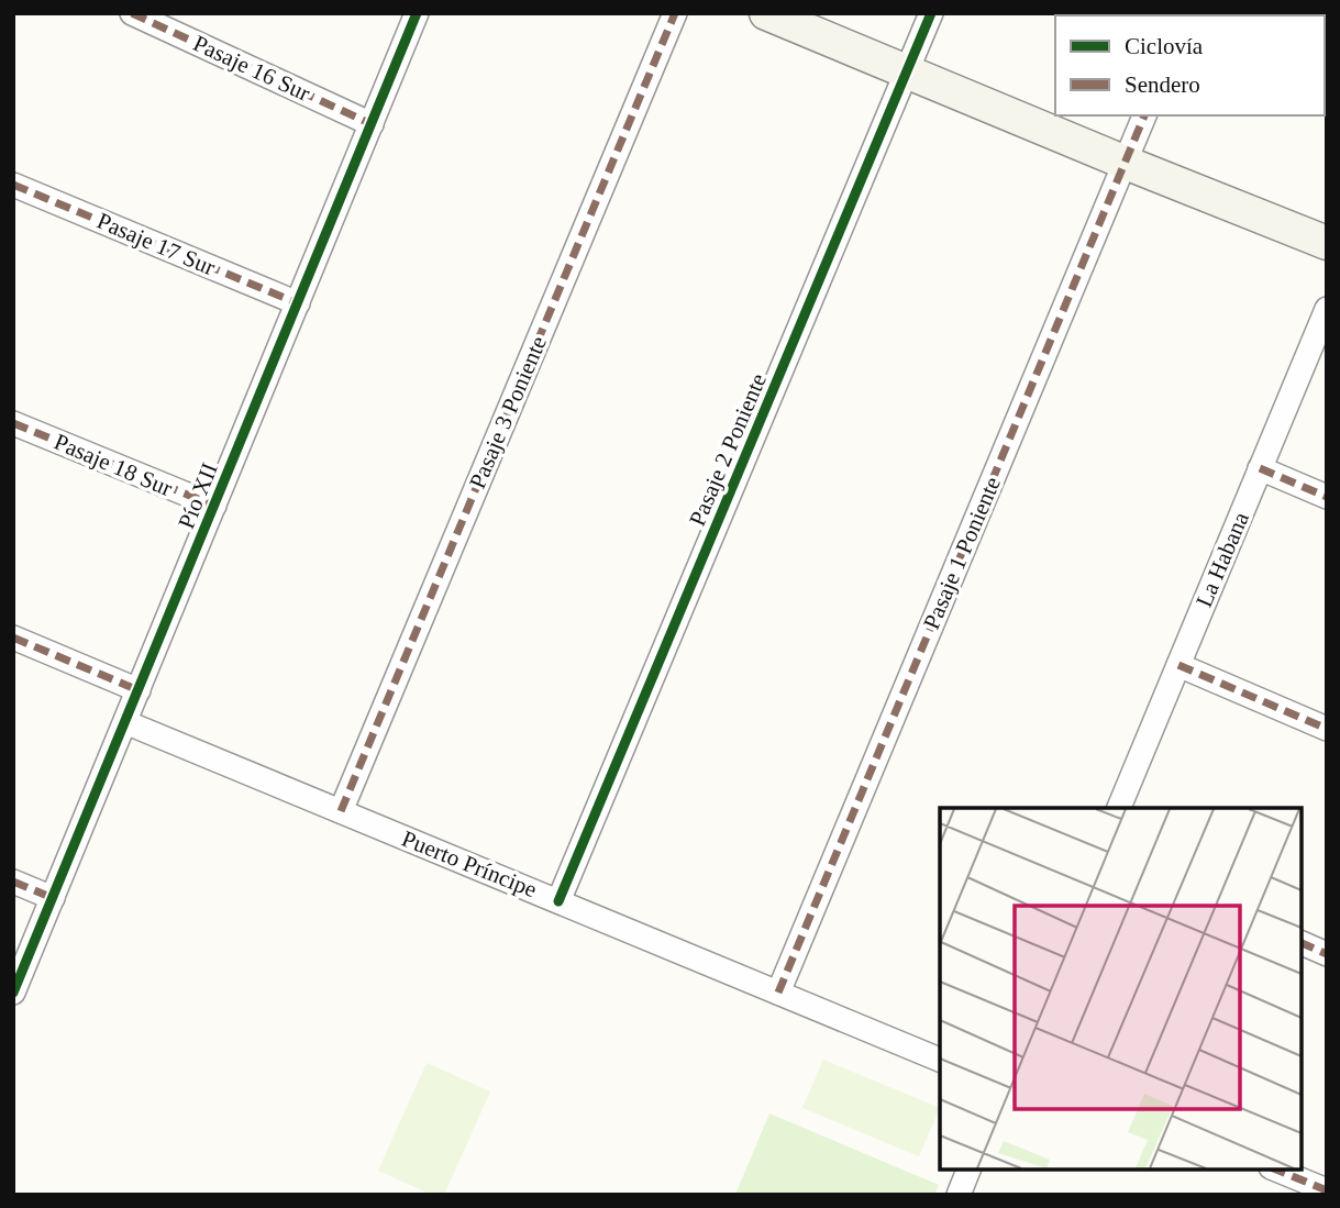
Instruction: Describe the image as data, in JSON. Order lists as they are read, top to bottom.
{
  "streets": {
    "street": [
      "Pasaje 16 Sur",
      "Pasaje 17 Sur",
      "Pasaje 3 Poniente",
      "Pasaje 2 Poniente",
      "Pasaje 18 Sur",
      "Pío XII",
      "Pasaje 1 Poniente",
      "La Habana",
      "Puerto Príncipe"
    ]
  },
  "crossings": [
    ["Pasaje 16 Sur", "Pío XII"],
    ["Pasaje 17 Sur", "Pío XII"],
    ["Pasaje 3 Poniente", "Puerto Príncipe"],
    ["Pasaje 2 Poniente", "Puerto Príncipe"],
    ["Pasaje 18 Sur", "Pío XII"],
    ["Pío XII", "Puerto Príncipe"],
    ["Pasaje 1 Poniente", "Puerto Príncipe"]
  ],
  "legend": ["Ciclovía", "Sendero"]
}
